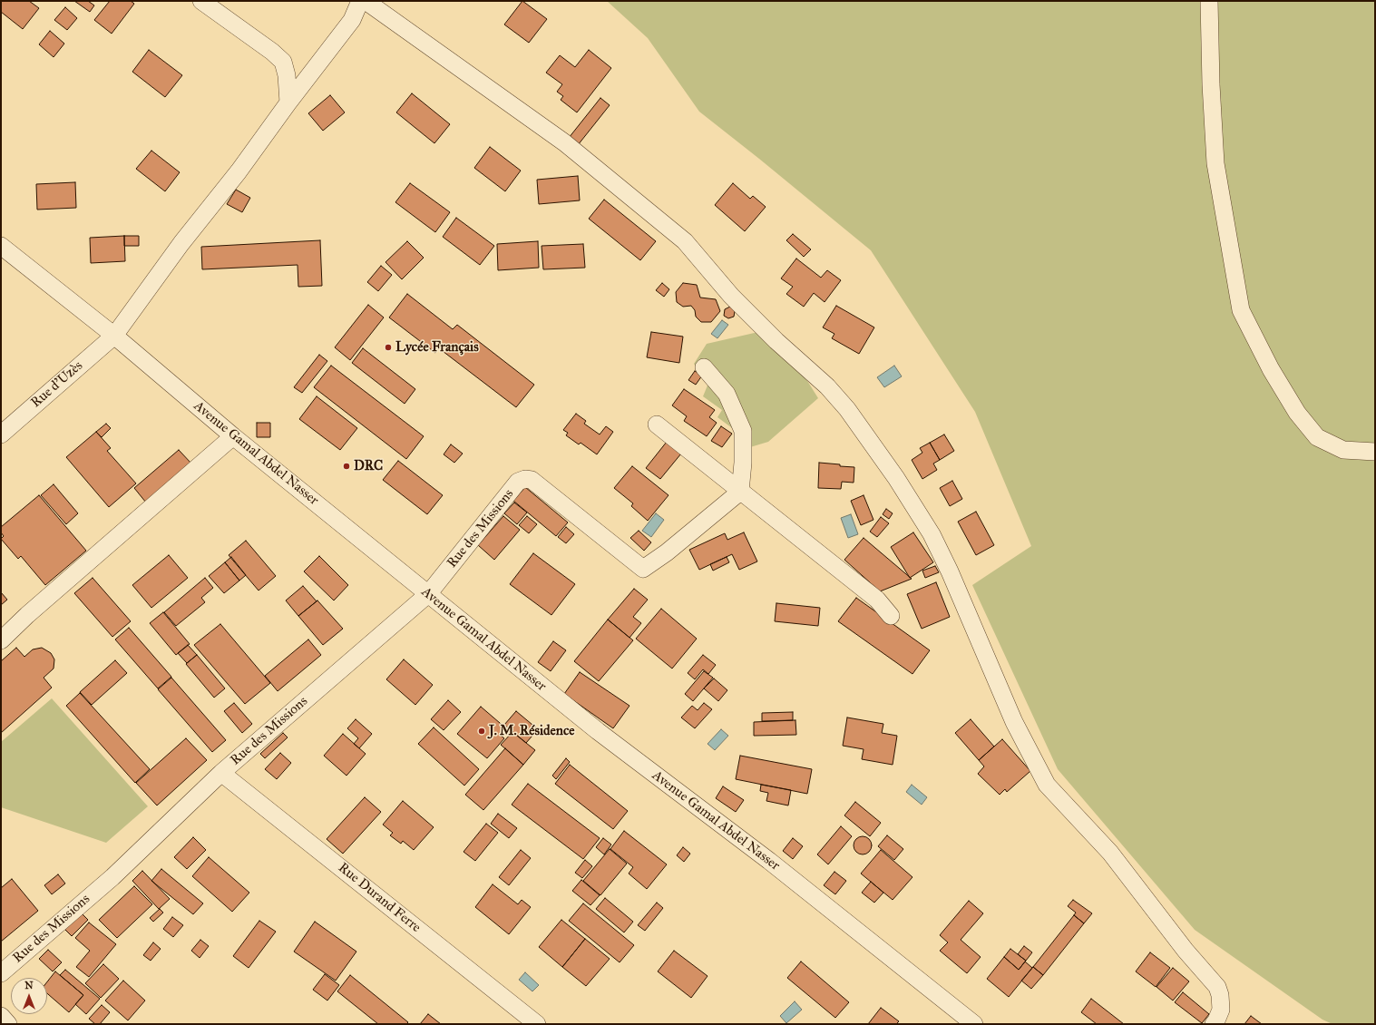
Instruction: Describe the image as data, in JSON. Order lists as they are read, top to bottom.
{
  "streets": {
    "street": [
      "Rue d'Uzès",
      "Avenue Gamal Abdel Nasser",
      "Rue des Missions",
      "Rue Durand Ferre"
    ]
  },
  "crossings": [
    ["Rue d'Uzès", "Avenue Gamal Abdel Nasser"],
    ["Avenue Gamal Abdel Nasser", "Rue des Missions"],
    ["Rue des Missions", "Rue Durand Ferre"]
  ],
  "places": ["Lycée Français", "DRC", "J. M. Résidence"],
  "north": "top"
}
